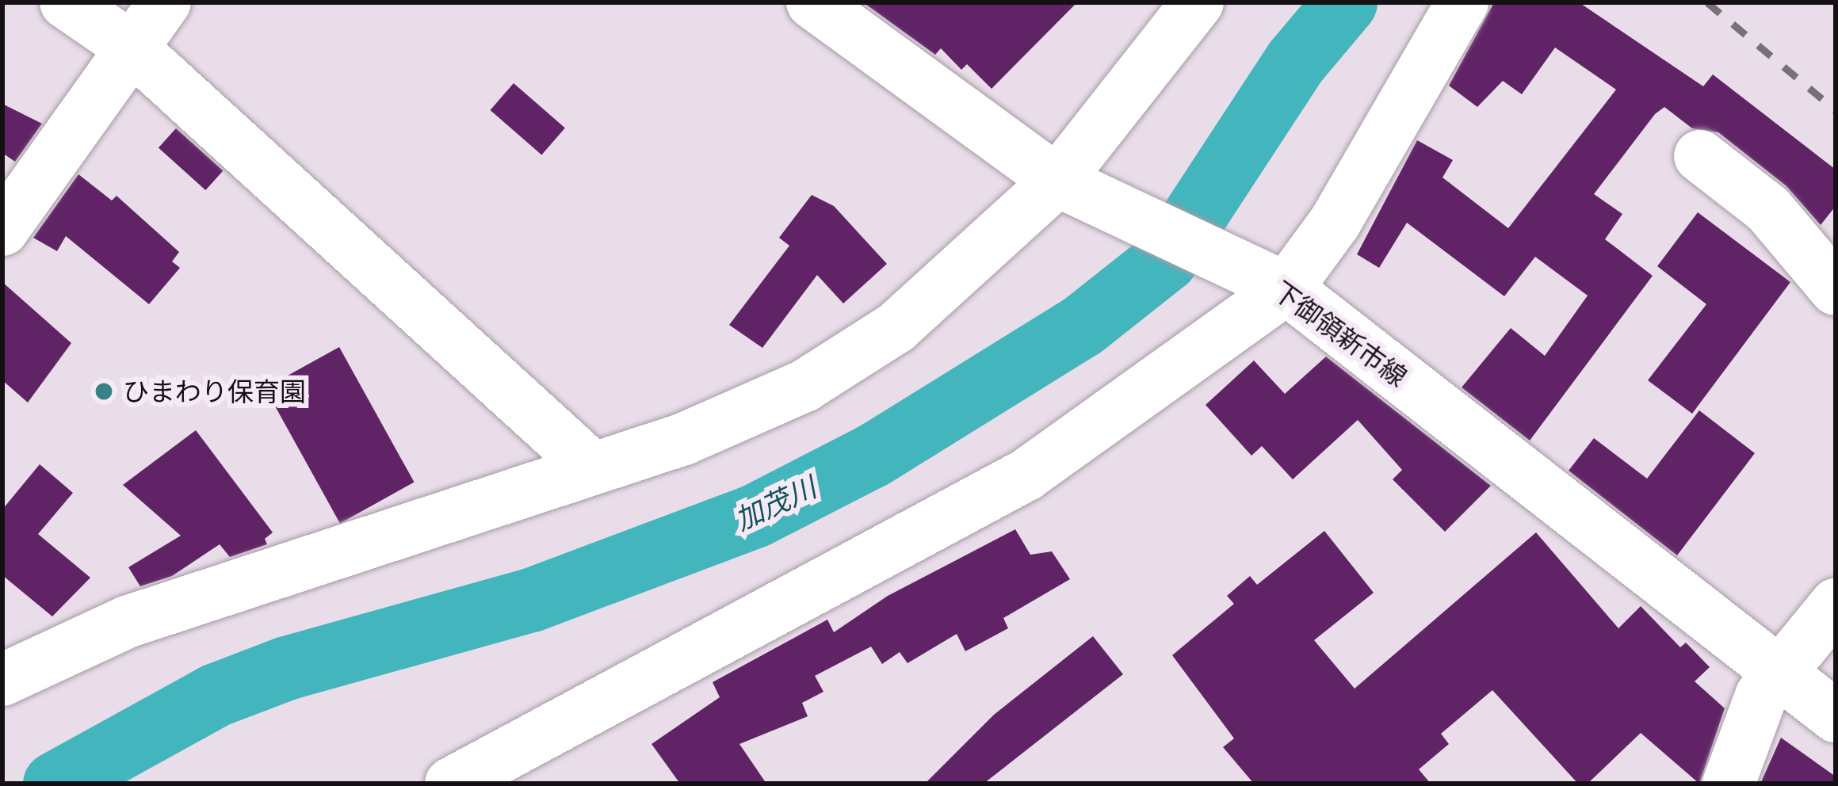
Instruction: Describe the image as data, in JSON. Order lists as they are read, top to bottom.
{
  "streets": {
    "street": ["下御領新市線"]
  },
  "water": ["加茂川"],
  "places": ["ひまわり保育園"]
}
